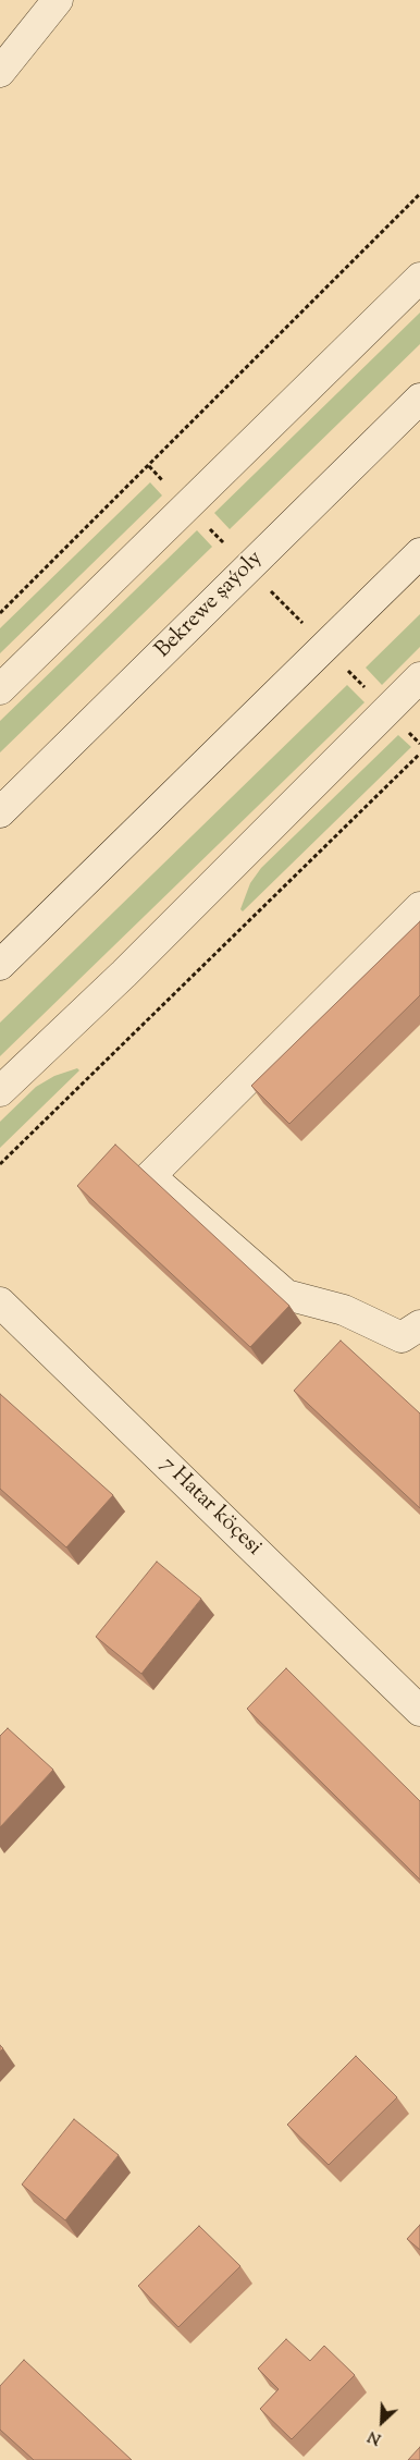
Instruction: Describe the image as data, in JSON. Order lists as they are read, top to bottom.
{
  "streets": {
    "street": ["Bekrewe şaýoly", "7 Hatar köçesi"]
  },
  "north": "bottom left"
}
